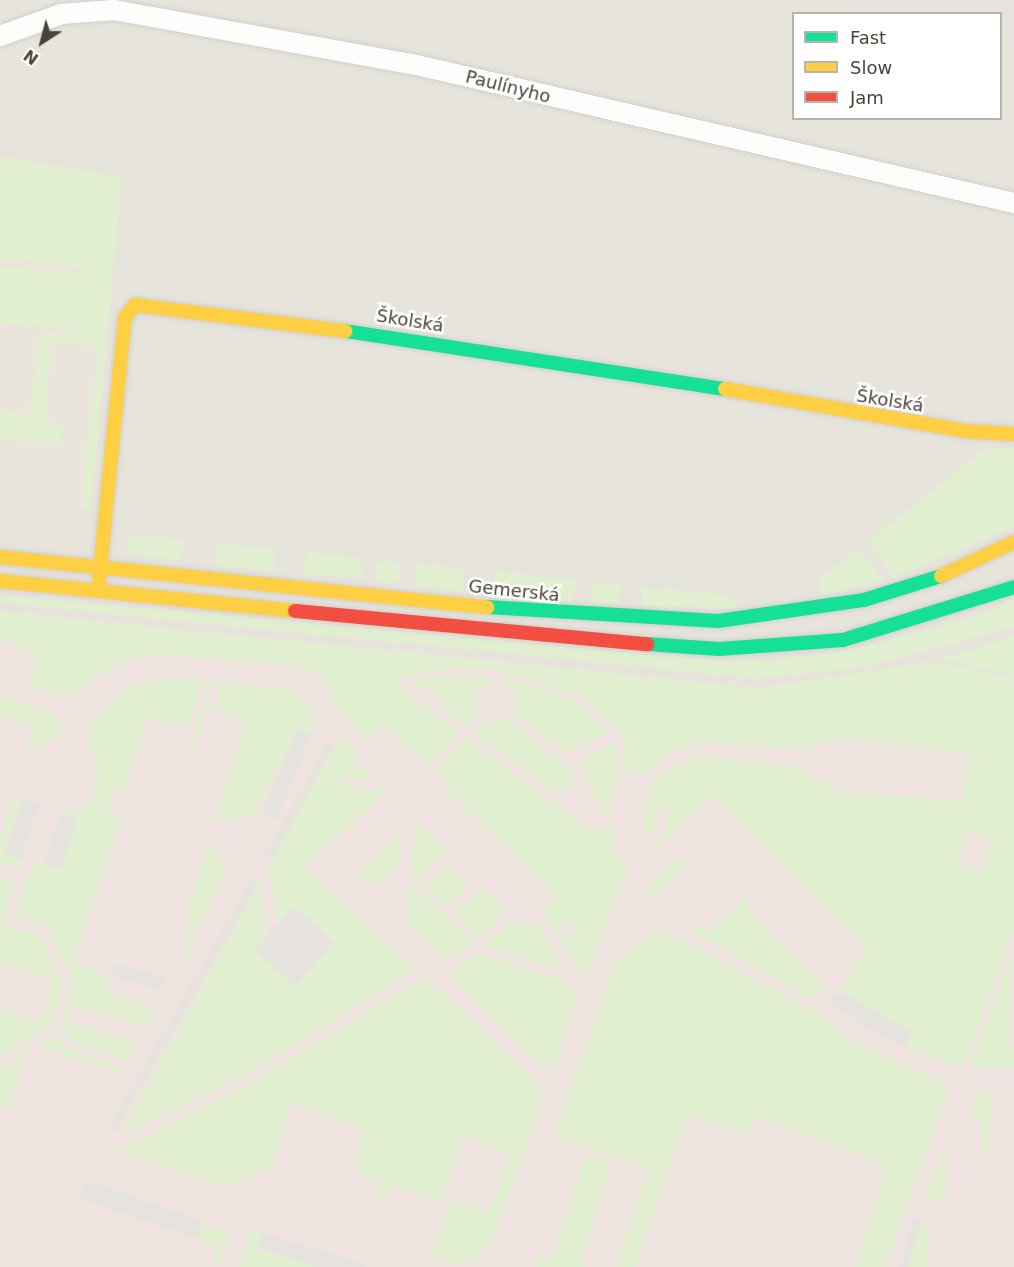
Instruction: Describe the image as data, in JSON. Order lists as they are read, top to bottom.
{
  "streets": {
    "street": ["Paulínyho", "Školská", "Gemerská"]
  },
  "crossings": [
    ["Školská", "Gemerská"]
  ],
  "legend": ["Fast", "Slow", "Jam"],
  "north": "bottom left"
}
